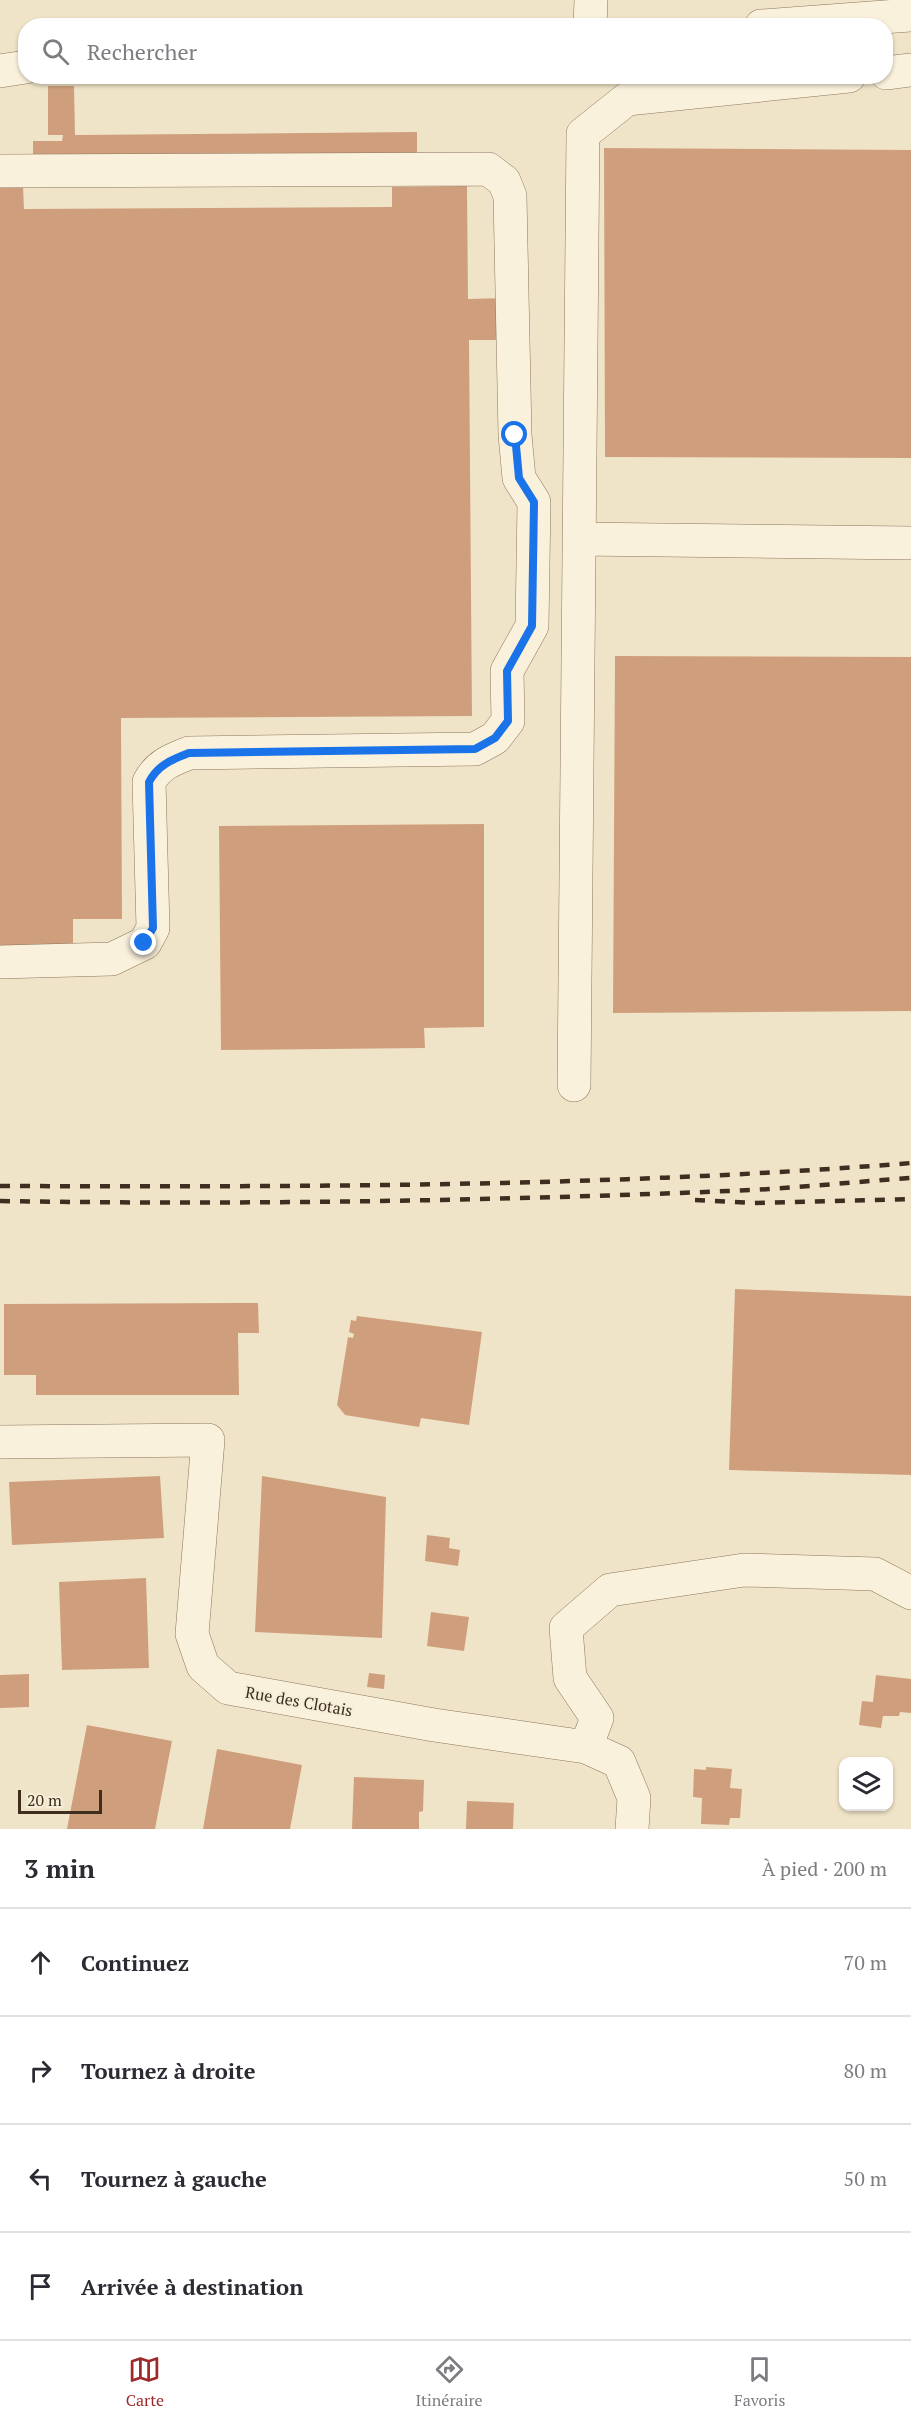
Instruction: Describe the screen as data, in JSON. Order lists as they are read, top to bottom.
{
  "streets": {
    "street": ["Rue des Clotais"]
  },
  "scale_bar": "20 m",
  "page": {
    "search": "Rechercher",
    "scale": "20 m",
    "heading": ["3 min", "À pied · 200 m"],
    "list": [
      ["Continuez", "70 m"],
      ["Tournez à droite", "80 m"],
      ["Tournez à gauche", "50 m"],
      "Arrivée à destination"
    ],
    "nav": ["Carte", "Itinéraire", "Favoris"]
  }
}
